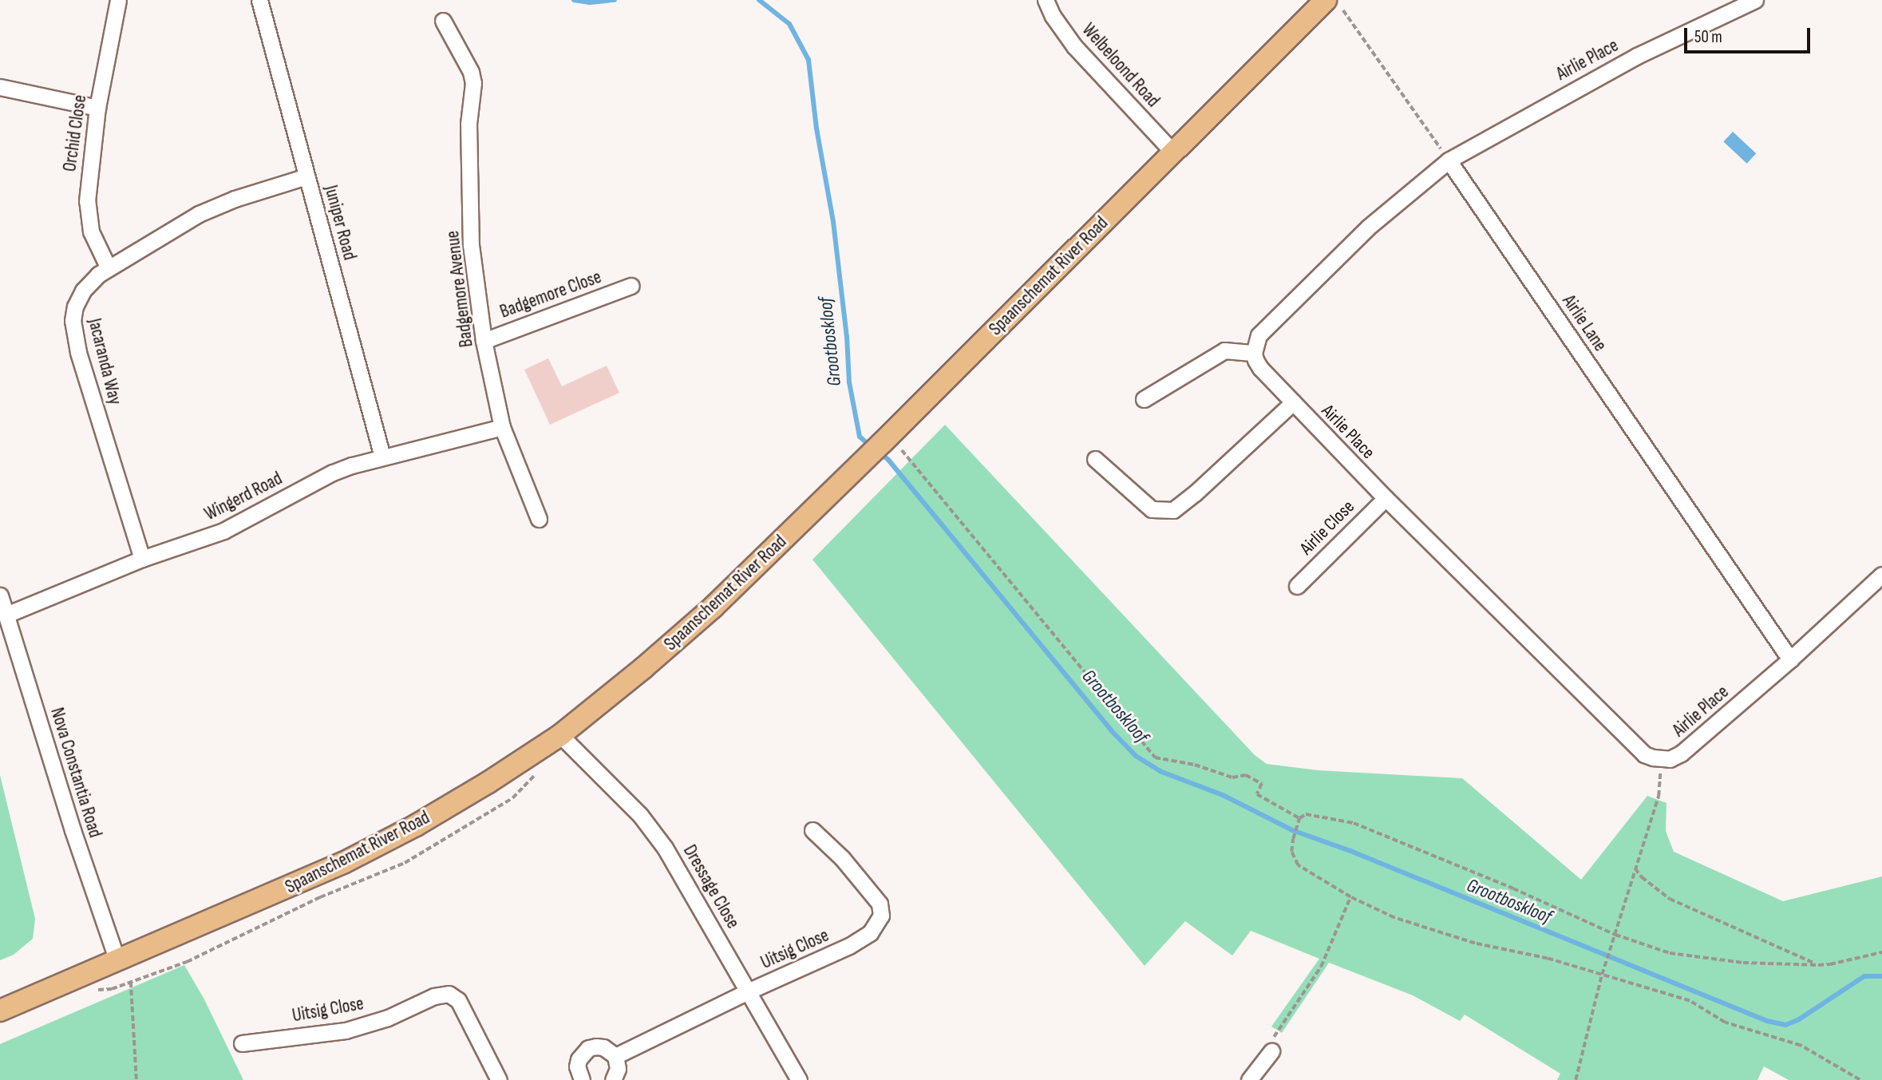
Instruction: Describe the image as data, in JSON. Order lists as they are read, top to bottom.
{
  "streets": {
    "main road": ["Spaanschemat River Road"],
    "street": [
      "Airlie Place",
      "Welbeloond Road",
      "Orchid Close",
      "Juniper Road",
      "Badgemore Avenue",
      "Badgemore Close",
      "Airlie Lane",
      "Jacaranda Way",
      "Wingerd Road",
      "Airlie Close",
      "Nova Constantia Road",
      "Dressage Close",
      "Uitsig Close"
    ]
  },
  "crossings": [
    ["Airlie Place", "Airlie Lane"],
    ["Airlie Place", "Airlie Close"],
    ["Welbeloond Road", "Spaanschemat River Road"],
    ["Orchid Close", "Jacaranda Way"],
    ["Juniper Road", "Jacaranda Way"],
    ["Juniper Road", "Wingerd Road"],
    ["Spaanschemat River Road", "Nova Constantia Road"],
    ["Spaanschemat River Road", "Dressage Close"],
    ["Badgemore Avenue", "Badgemore Close"],
    ["Badgemore Avenue", "Wingerd Road"],
    ["Jacaranda Way", "Wingerd Road"],
    ["Wingerd Road", "Nova Constantia Road"],
    ["Dressage Close", "Uitsig Close"]
  ],
  "water": ["Grootboskloof"],
  "scale_bar": "50 m"
}
